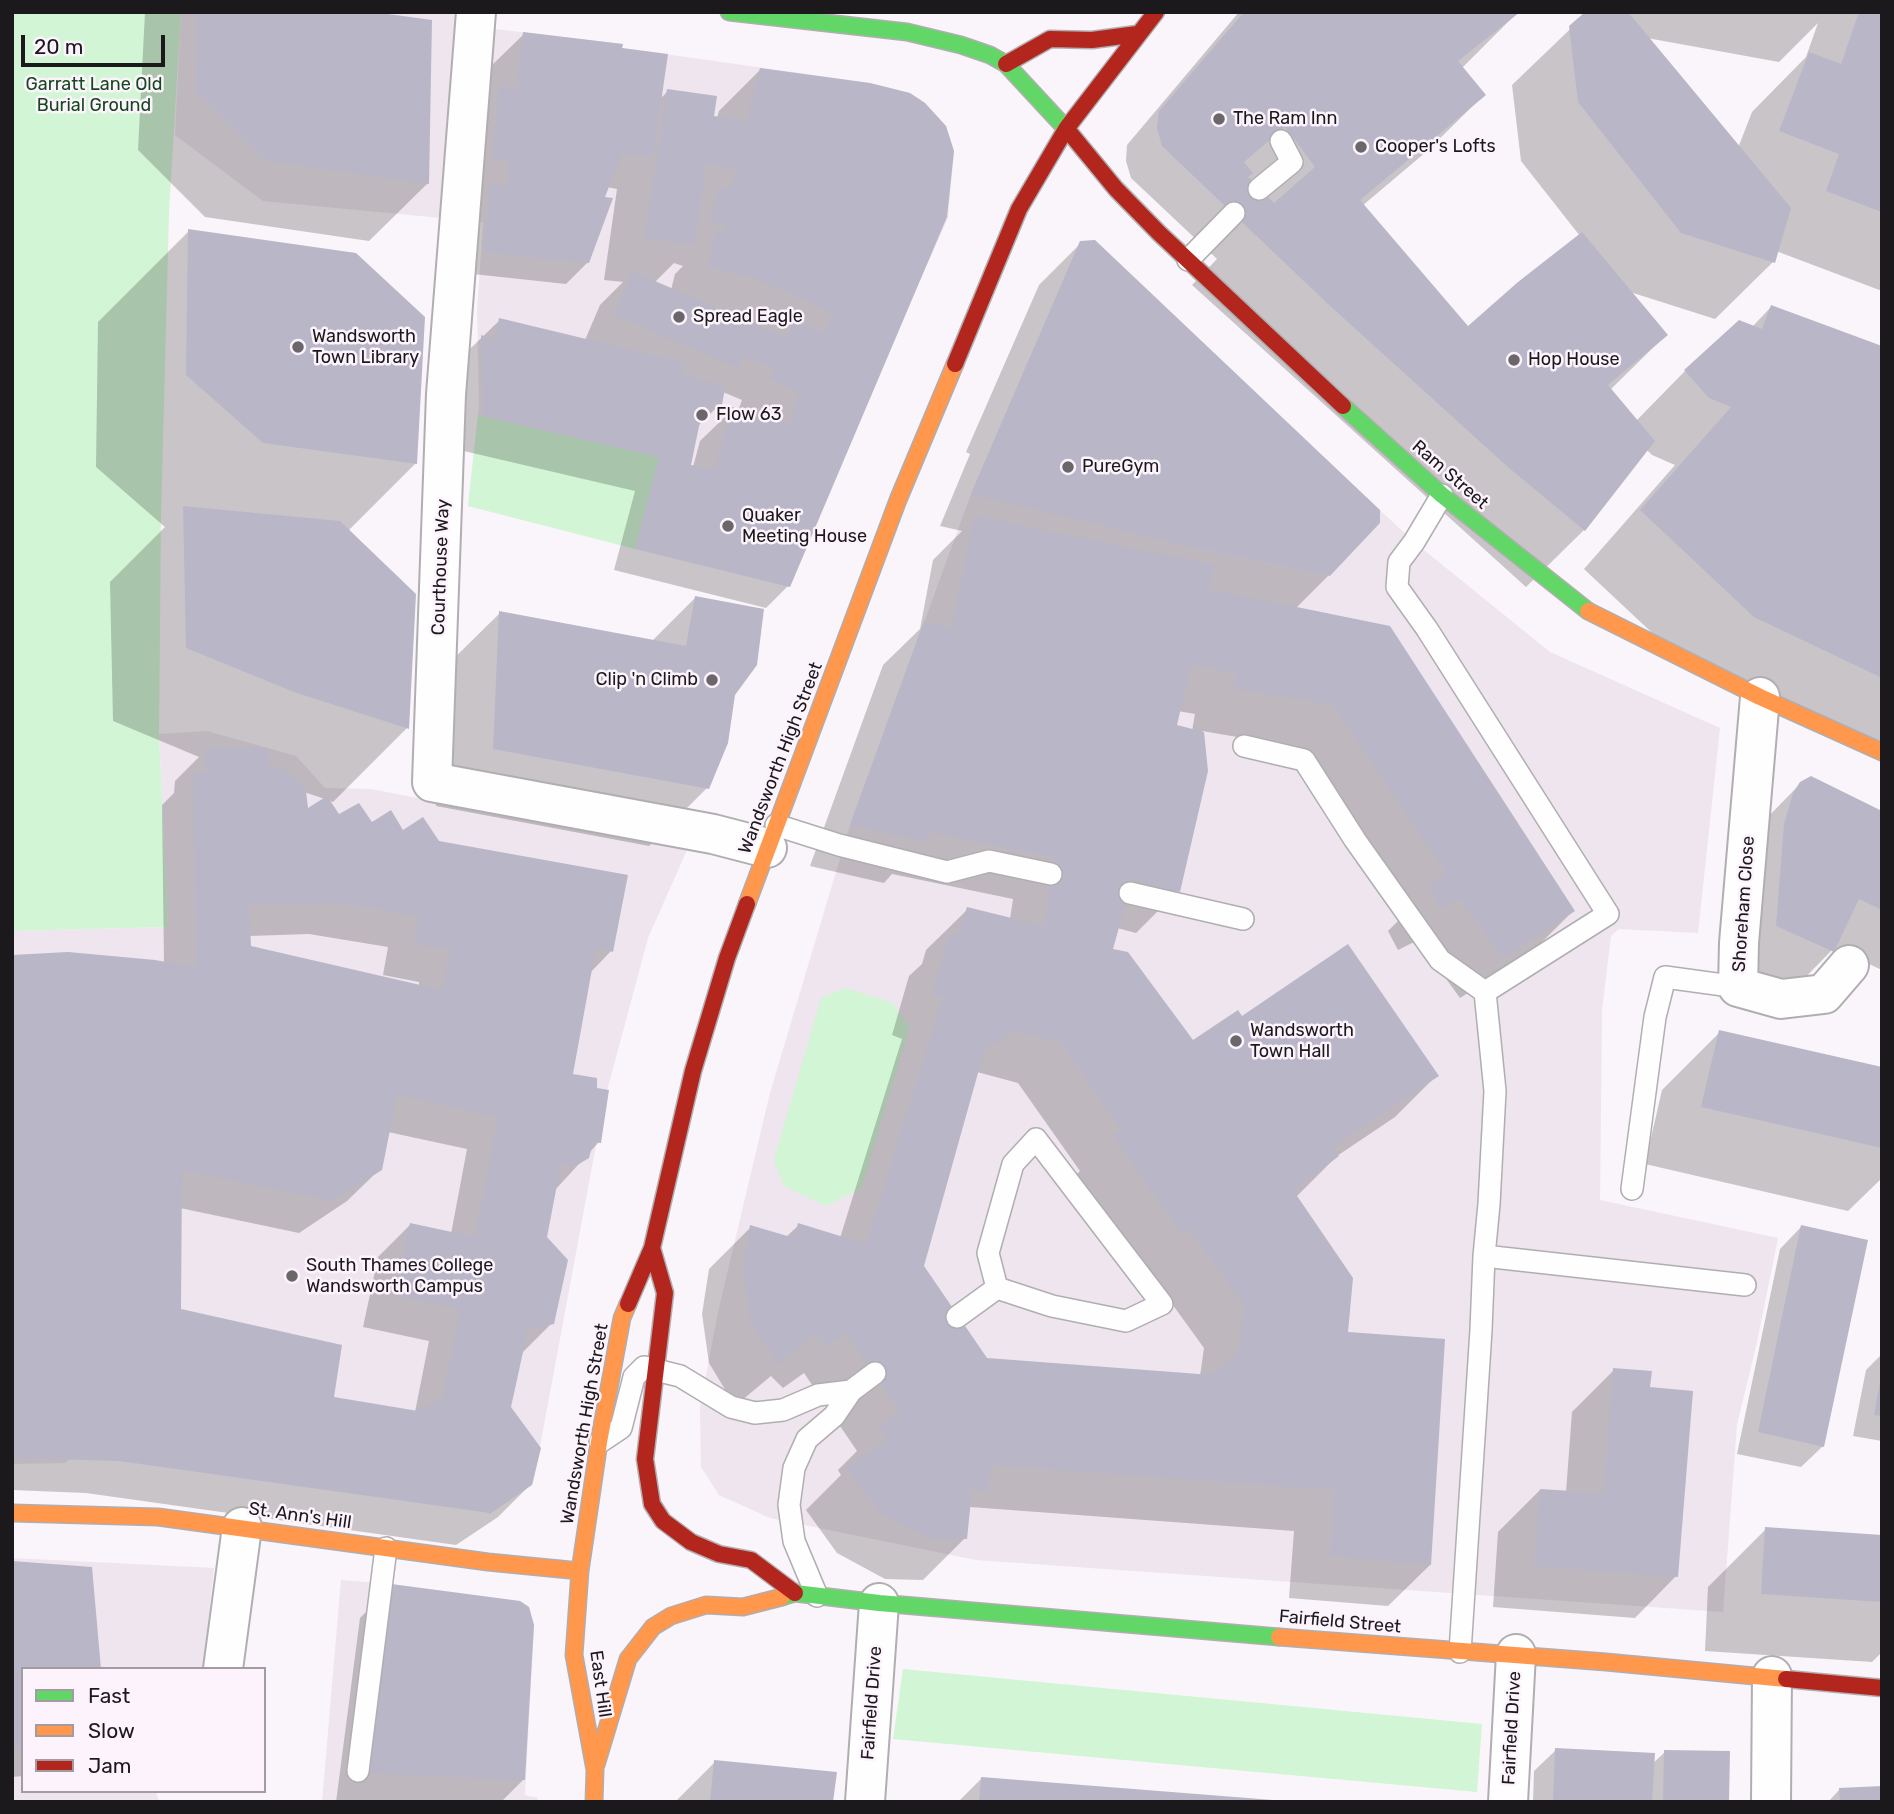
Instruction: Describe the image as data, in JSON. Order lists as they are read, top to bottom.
{
  "streets": {
    "main road": [
      "Ram Street",
      "Wandsworth High Street",
      "St. Ann's Hill",
      "Fairfield Street",
      "East Hill"
    ],
    "street": ["Courthouse Way", "Shoreham Close", "Fairfield Drive"]
  },
  "crossings": [
    ["Ram Street", "Wandsworth High Street"],
    ["Ram Street", "Shoreham Close"],
    ["Courthouse Way", "Wandsworth High Street"],
    ["Wandsworth High Street", "St. Ann's Hill"],
    ["Wandsworth High Street", "East Hill"],
    ["St. Ann's Hill", "East Hill"],
    ["Fairfield Street", "Fairfield Drive"]
  ],
  "parks": ["Garratt Lane Old Burial Ground"],
  "places": [
    "The Ram Inn",
    "Cooper's Lofts",
    "Spread Eagle",
    "Wandsworth Town Library",
    "Hop House",
    "Flow 63",
    "PureGym",
    "Quaker Meeting House",
    "Clip 'n Climb",
    "Wandsworth Town Hall",
    "South Thames College Wandsworth Campus"
  ],
  "legend": ["Fast", "Slow", "Jam"],
  "scale_bar": "20 m"
}
